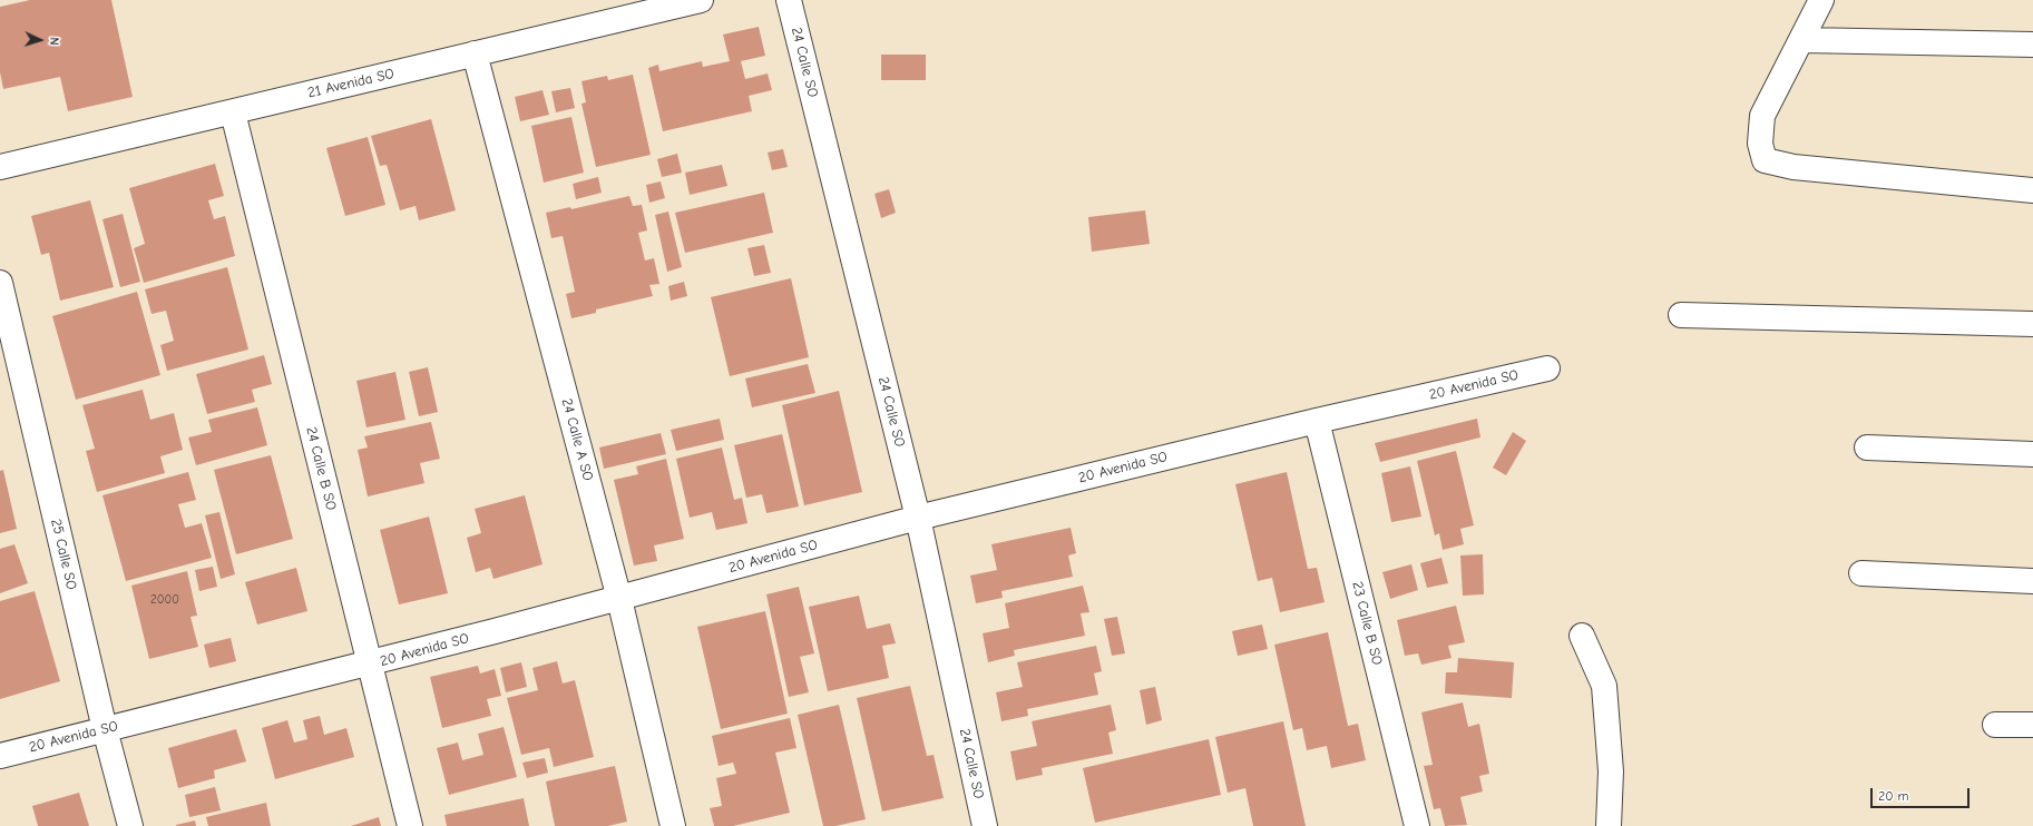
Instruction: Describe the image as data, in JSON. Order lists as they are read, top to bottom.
{
  "streets": {
    "street": [
      "24 Calle SO",
      "21 Avenida SO",
      "20 Avenida SO",
      "24 Calle A SO",
      "24 Calle B SO",
      "25 Calle SO",
      "23 Calle B SO"
    ]
  },
  "crossings": [
    ["24 Calle SO", "20 Avenida SO"],
    ["21 Avenida SO", "24 Calle A SO"],
    ["21 Avenida SO", "24 Calle B SO"],
    ["20 Avenida SO", "24 Calle A SO"],
    ["20 Avenida SO", "24 Calle B SO"],
    ["20 Avenida SO", "25 Calle SO"],
    ["20 Avenida SO", "23 Calle B SO"]
  ],
  "house_numbers": ["2000"],
  "scale_bar": "20 m",
  "north": "right"
}
